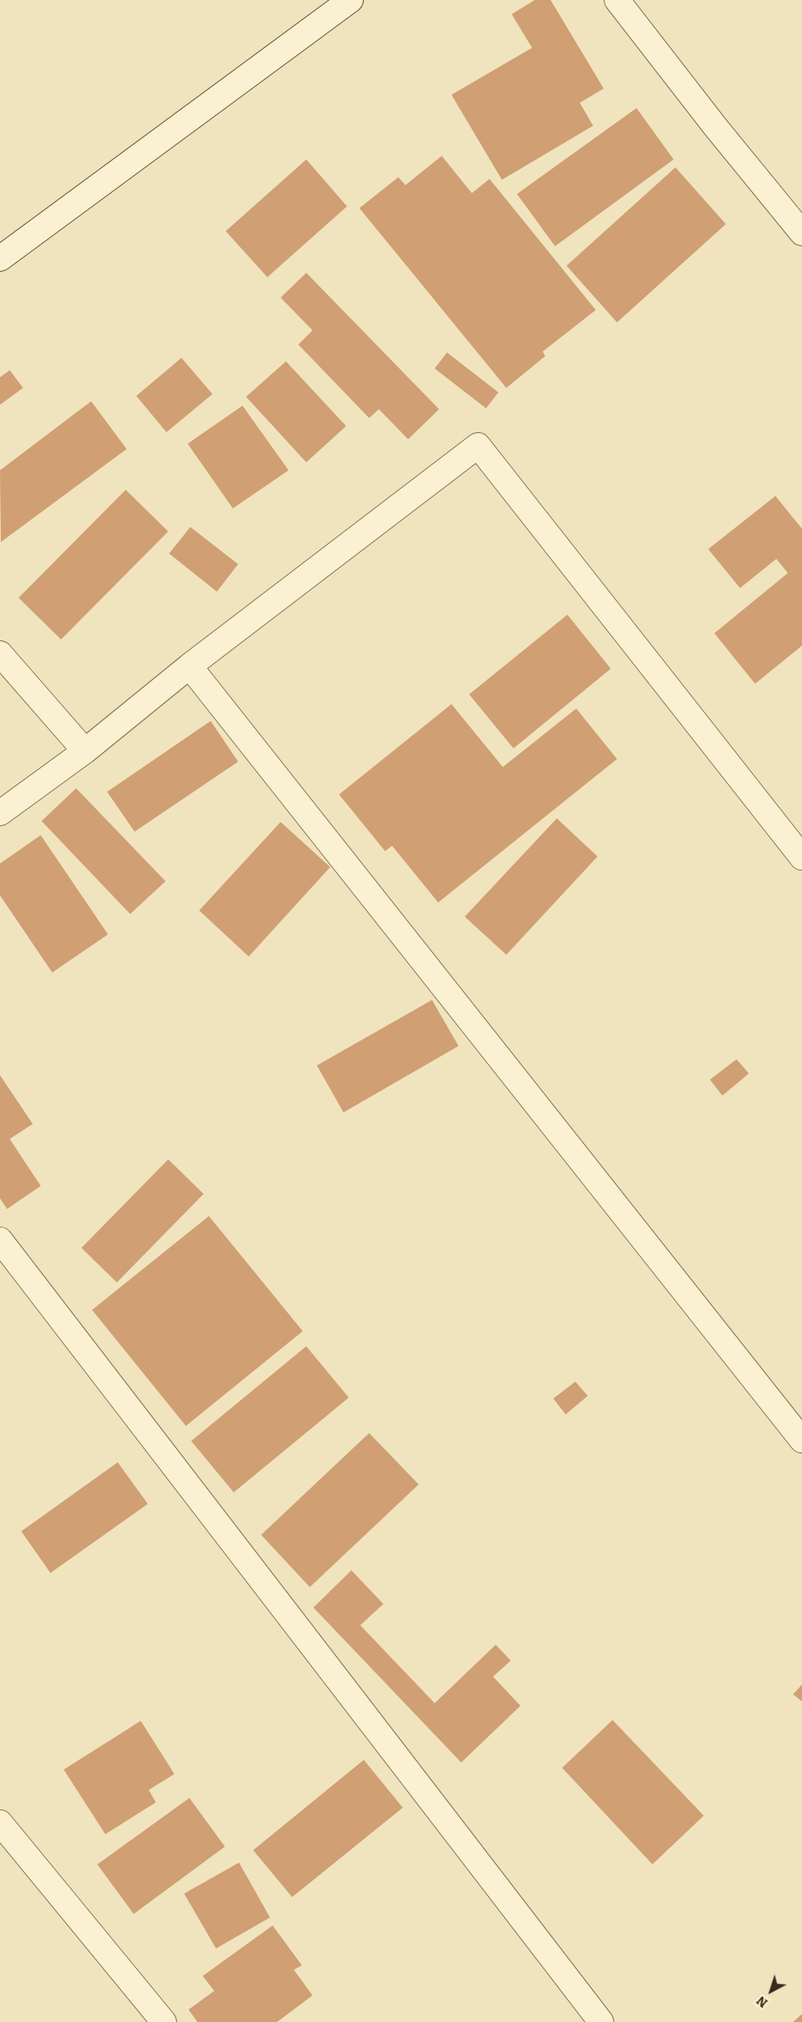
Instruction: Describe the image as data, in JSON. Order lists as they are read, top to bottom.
{
  "north": "bottom left"
}
